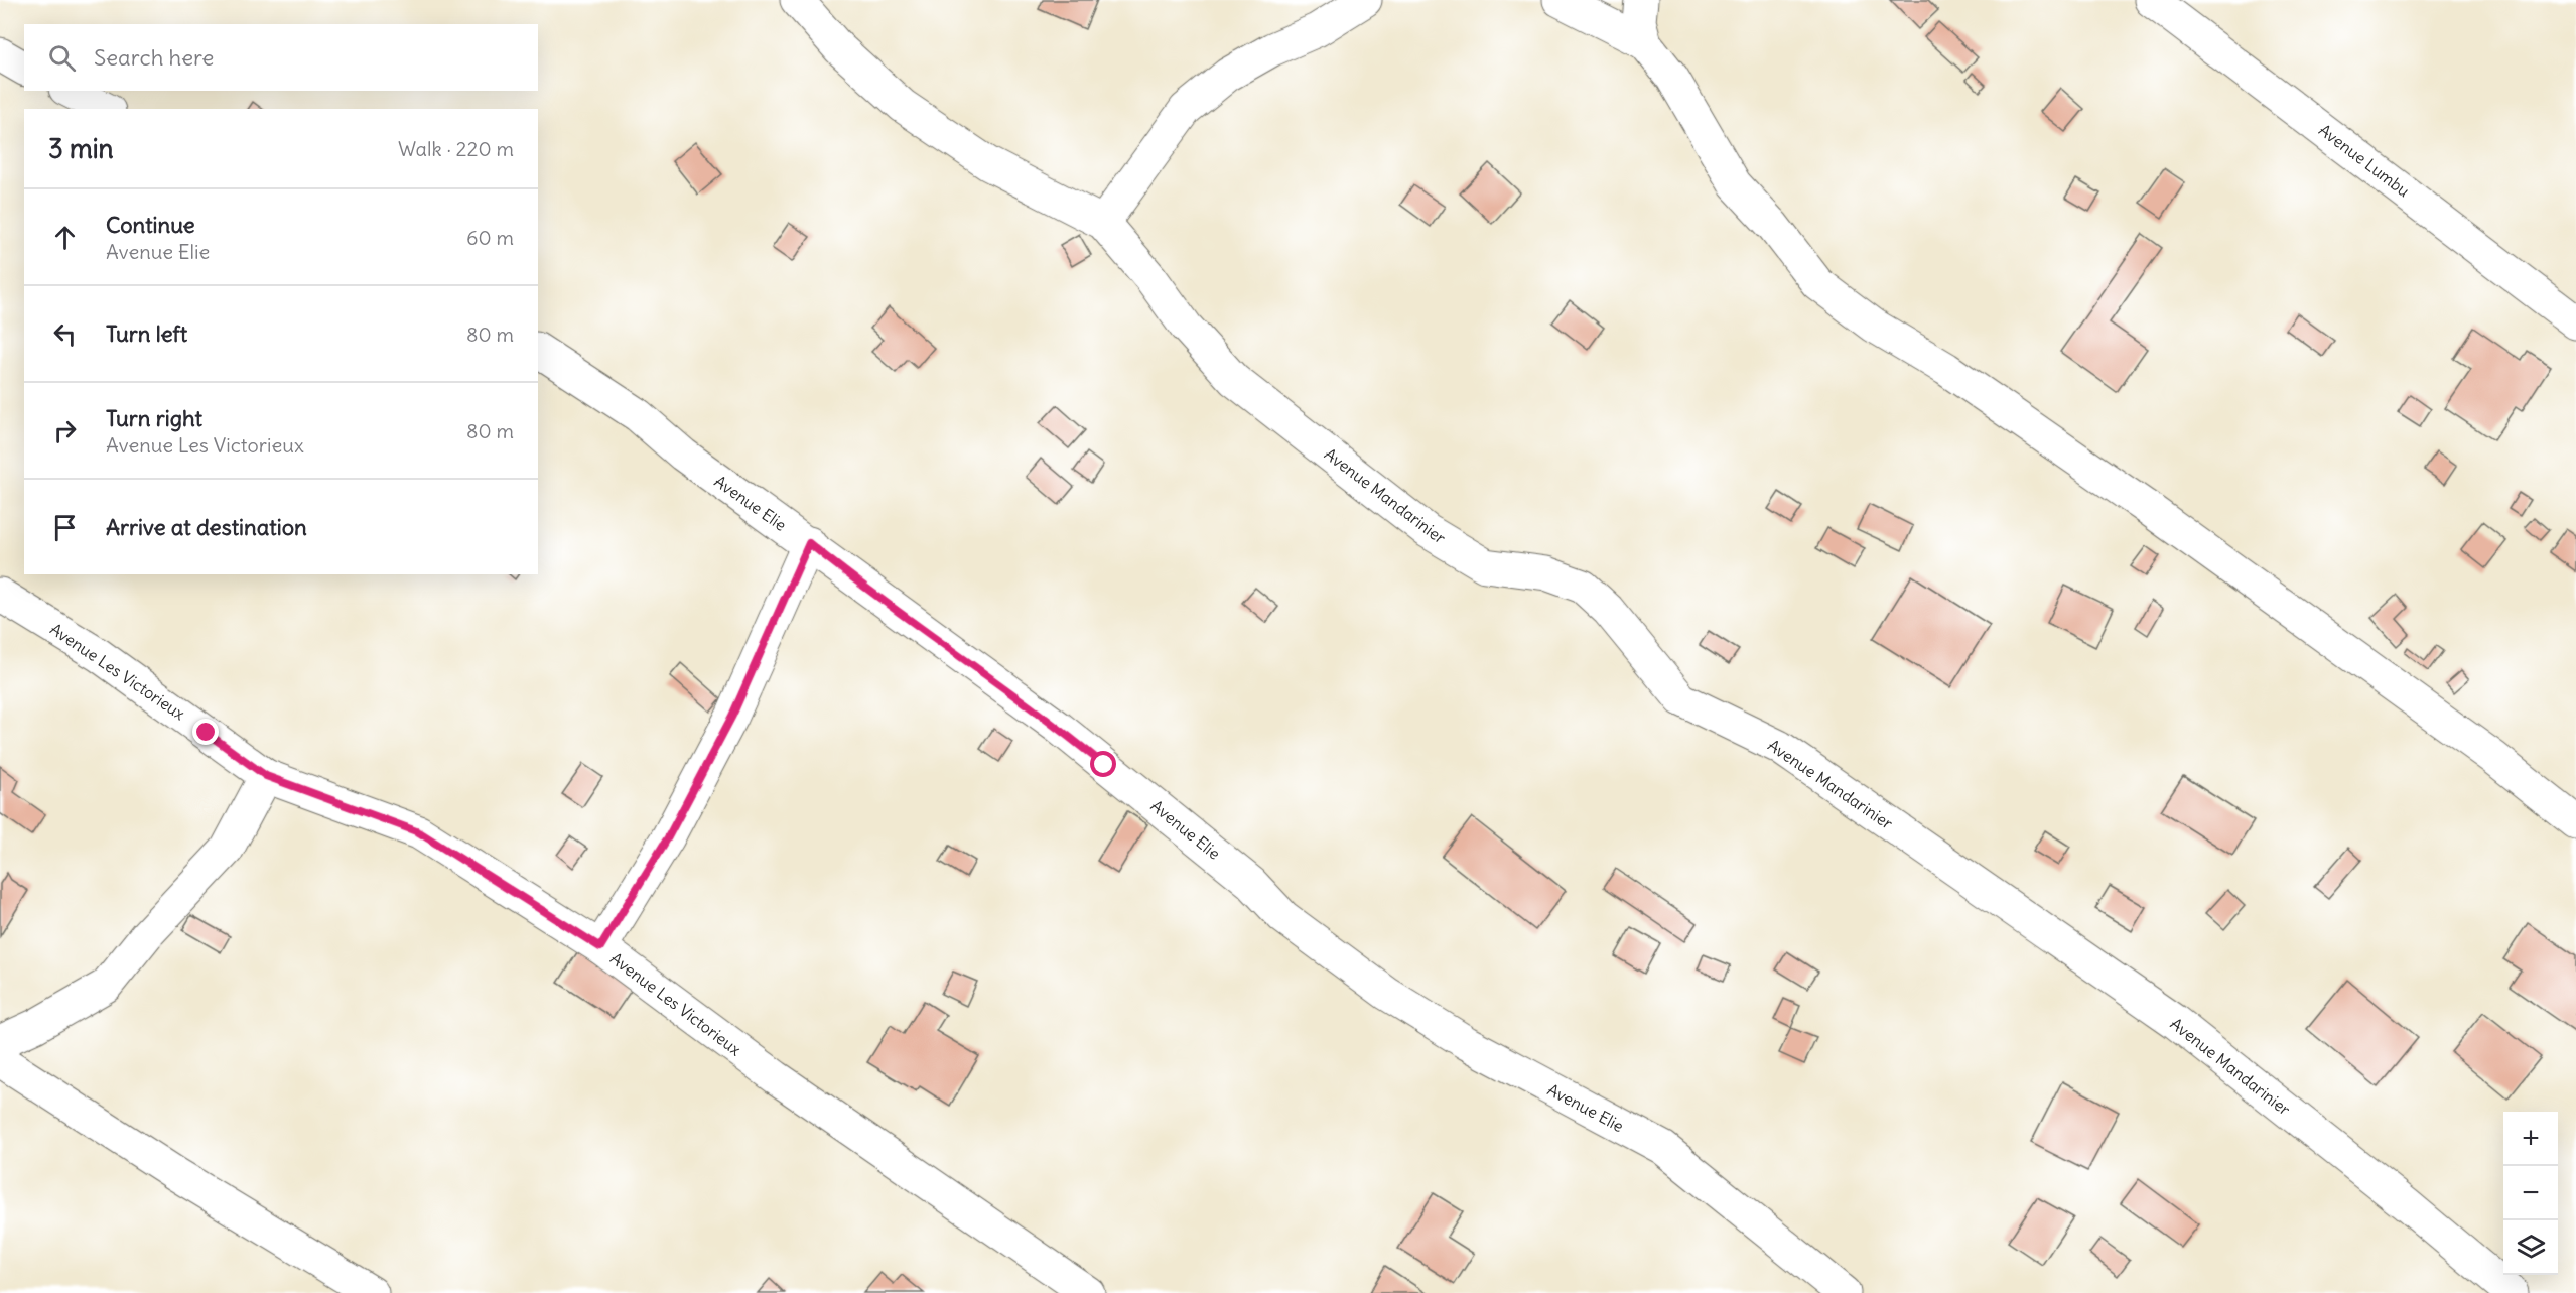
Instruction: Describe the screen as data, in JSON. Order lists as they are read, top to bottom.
{
  "streets": {
    "street": [
      "Avenue Lumbu",
      "Avenue Mandarinier",
      "Avenue Elie",
      "Avenue Les Victorieux"
    ]
  },
  "page": {
    "search": "Search here",
    "heading": ["3 min", "Walk · 220 m"],
    "list": [
      ["Continue", "Avenue Elie", "60 m"],
      ["Turn left", "80 m"],
      ["Turn right", "Avenue Les Victorieux", "80 m"],
      "Arrive at destination"
    ],
    "map_buttons": ["+", "−"]
  }
}
